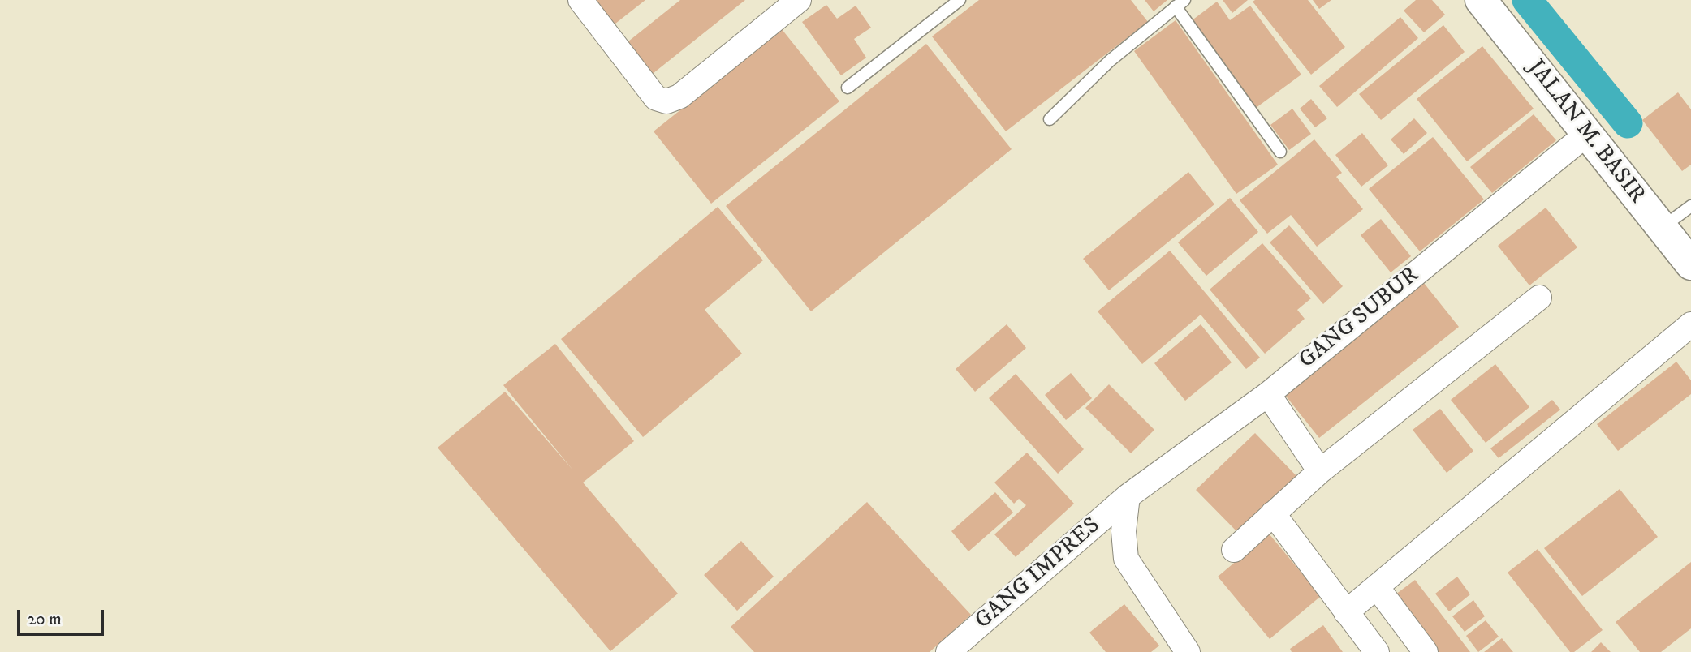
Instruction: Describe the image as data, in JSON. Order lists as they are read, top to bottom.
{
  "streets": {
    "main road": ["JALAN M. BASIR"],
    "street": ["GANG SUBUR", "GANG IMPRES"]
  },
  "crossings": [
    ["JALAN M. BASIR", "GANG SUBUR"],
    ["GANG SUBUR", "GANG IMPRES"]
  ],
  "scale_bar": "20 m"
}
